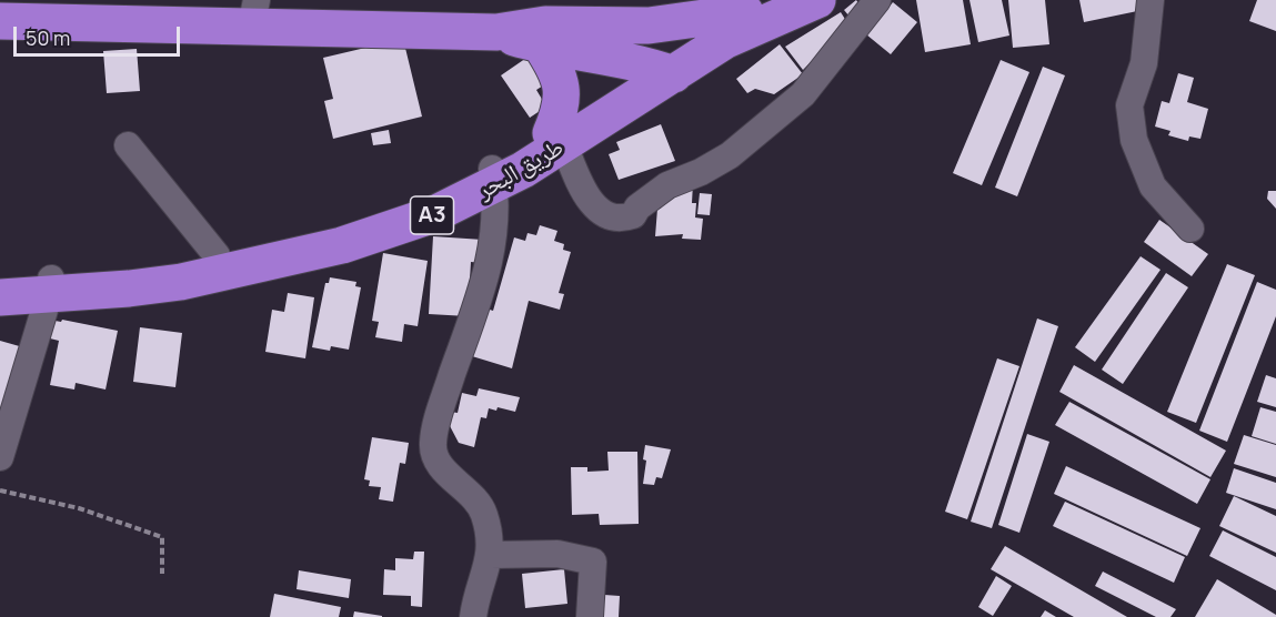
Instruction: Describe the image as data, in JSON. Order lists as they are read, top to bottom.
{
  "streets": {
    "highway": ["طريق البحر", "A3"]
  },
  "scale_bar": "50 m"
}
